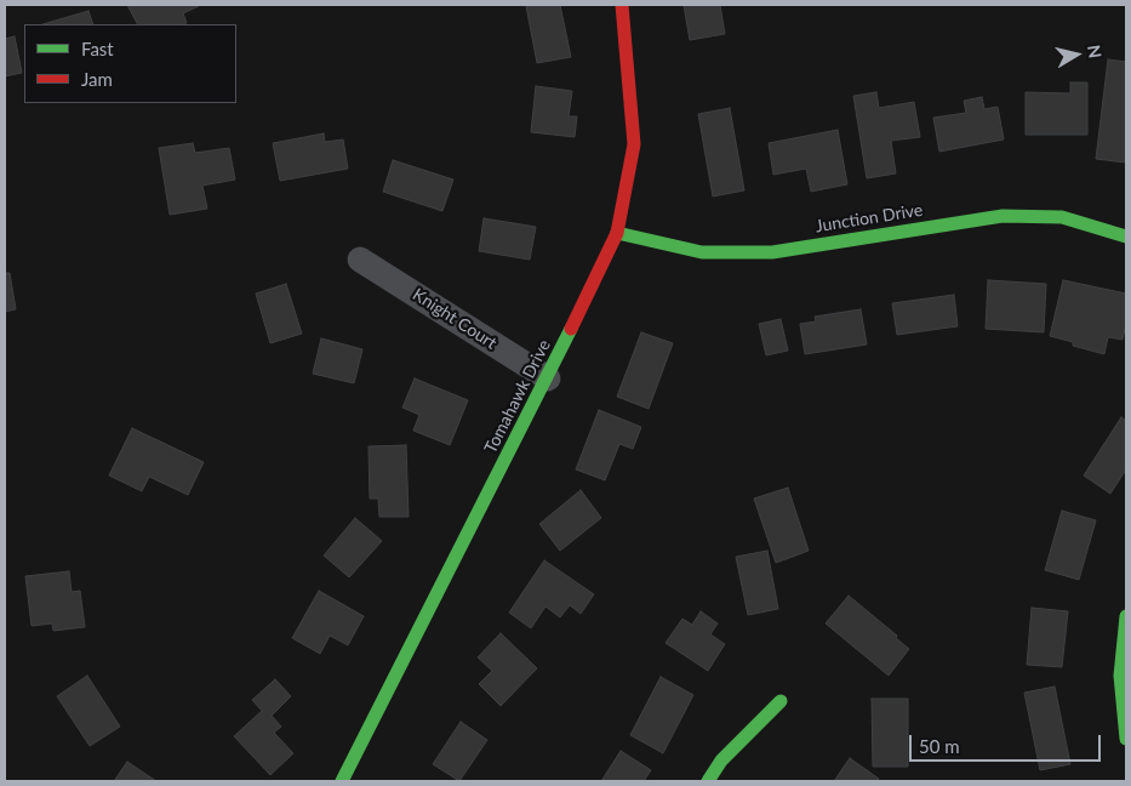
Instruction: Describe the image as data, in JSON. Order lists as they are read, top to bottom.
{
  "streets": {
    "street": ["Junction Drive", "Knight Court", "Tomahawk Drive"]
  },
  "crossings": [
    ["Junction Drive", "Tomahawk Drive"],
    ["Knight Court", "Tomahawk Drive"]
  ],
  "legend": ["Fast", "Jam"],
  "scale_bar": "50 m",
  "north": "right"
}
